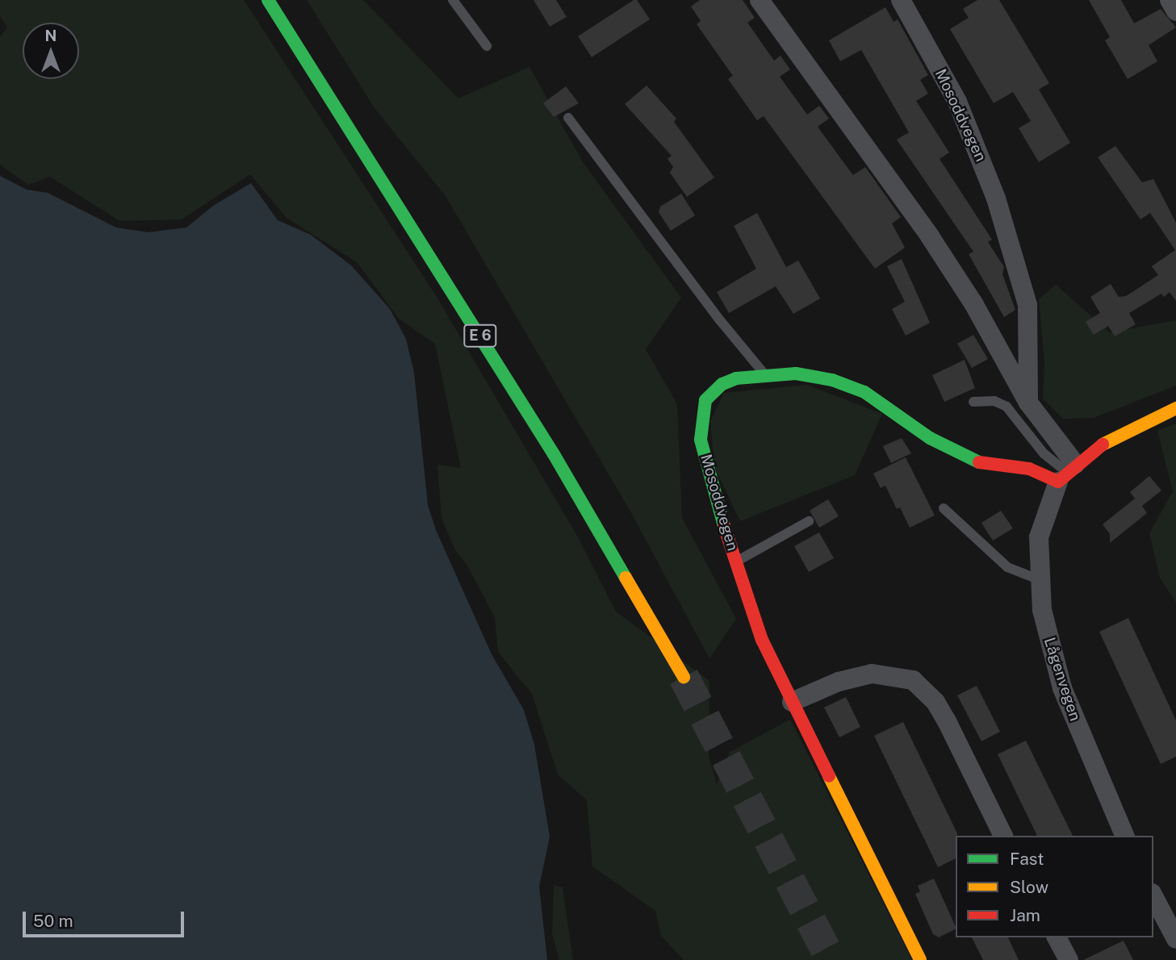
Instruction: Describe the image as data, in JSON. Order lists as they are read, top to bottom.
{
  "streets": {
    "main road": ["Mosoddvegen", "E 6"],
    "street": ["Lågenvegen"]
  },
  "crossings": [
    ["Mosoddvegen", "Lågenvegen"]
  ],
  "legend": ["Fast", "Slow", "Jam"],
  "scale_bar": "50 m",
  "north": "top"
}
